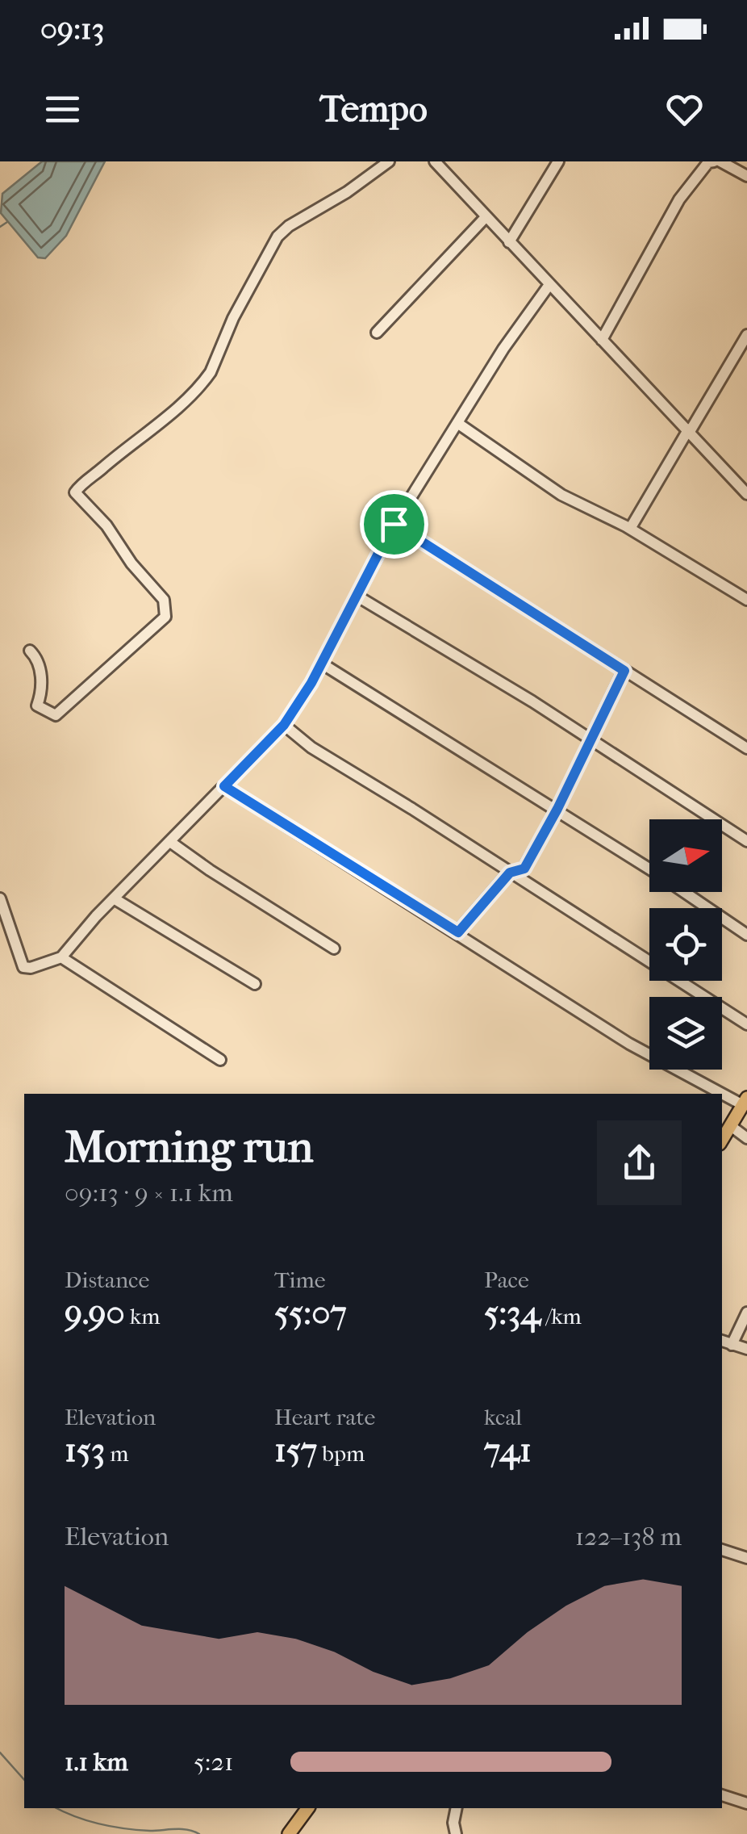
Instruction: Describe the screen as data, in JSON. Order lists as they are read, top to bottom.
{
  "north": "right",
  "page": {
    "status": "09:13",
    "header": "Tempo",
    "heading": ["Morning run", "09:13 · 9 × 1.1 km"],
    "stats": [
      ["Distance", "9.90 km"],
      ["Time", "55:07"],
      ["Pace", "5:34 /km"],
      ["Elevation", "153 m"],
      ["Heart rate", "157 bpm"],
      ["kcal", "741"]
    ],
    "chart": ["Elevation", "122–138 m"],
    "list": [
      {
        "name": "1.1 km",
        "note": "5:21"
      }
    ]
  }
}
